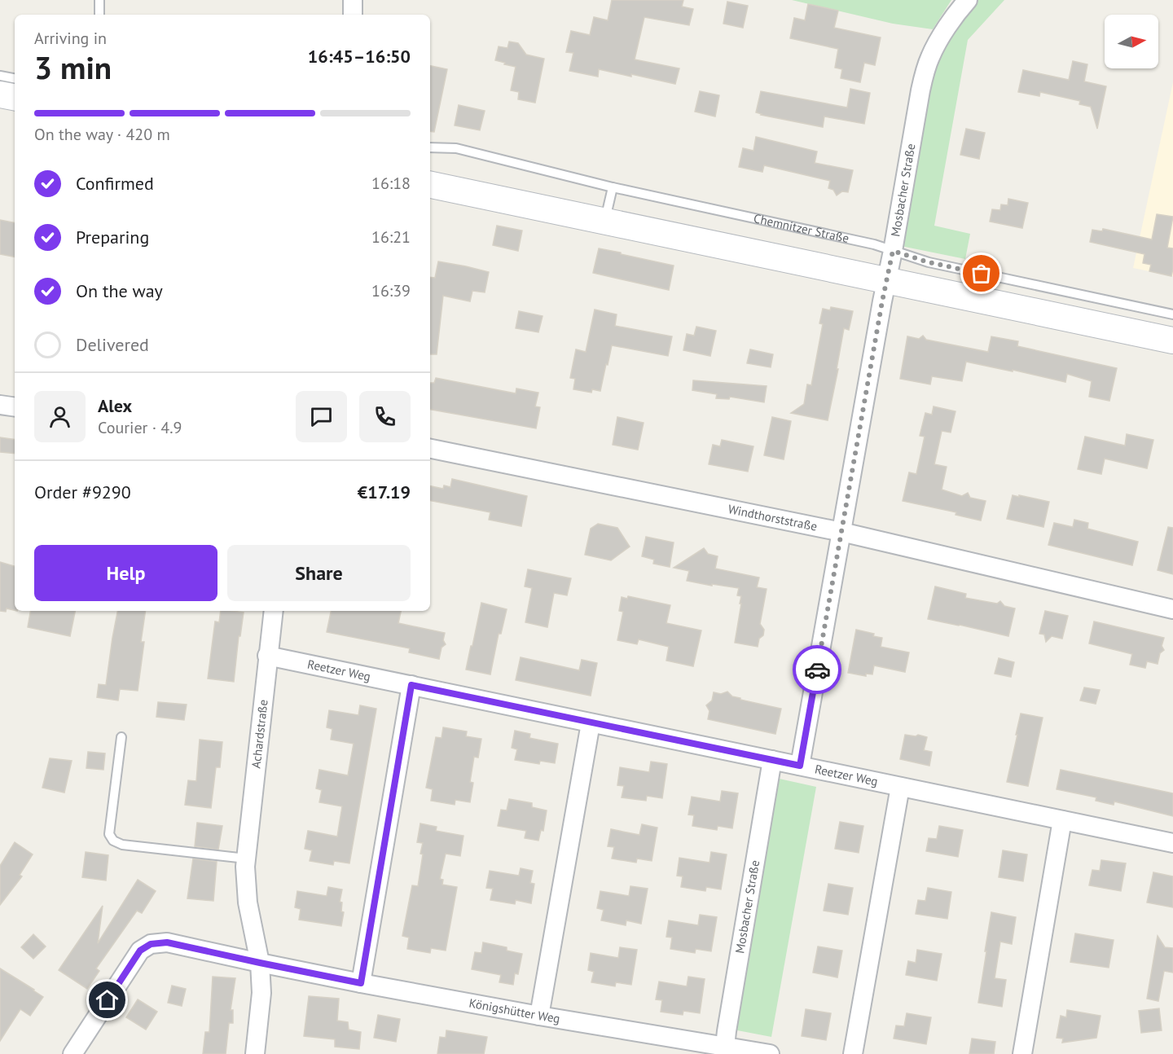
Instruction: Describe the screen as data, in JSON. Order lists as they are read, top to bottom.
{
  "streets": {
    "street": [
      "Mosbacher Straße",
      "Windthorststraße",
      "Reetzer Weg",
      "Achardstraße",
      "Königshütter Weg"
    ],
    "lane": ["Chemnitzer Straße"]
  },
  "crossings": [
    ["Mosbacher Straße", "Chemnitzer Straße"],
    ["Mosbacher Straße", "Windthorststraße"],
    ["Mosbacher Straße", "Reetzer Weg"],
    ["Mosbacher Straße", "Königshütter Weg"],
    ["Reetzer Weg", "Achardstraße"],
    ["Achardstraße", "Königshütter Weg"]
  ],
  "north": "right",
  "page": {
    "heading": ["3 min", "Arriving in", "16:45–16:50"],
    "panel": [
      "Alex",
      "Courier · 4.9",
      "Order #9290",
      "€17.19"
    ],
    "bar": "On the way · 420 m",
    "list": [
      ["Confirmed", "16:18"],
      ["Preparing", "16:21"],
      ["On the way", "16:39"],
      "Delivered"
    ],
    "buttons": ["Help", "Share"]
  }
}
